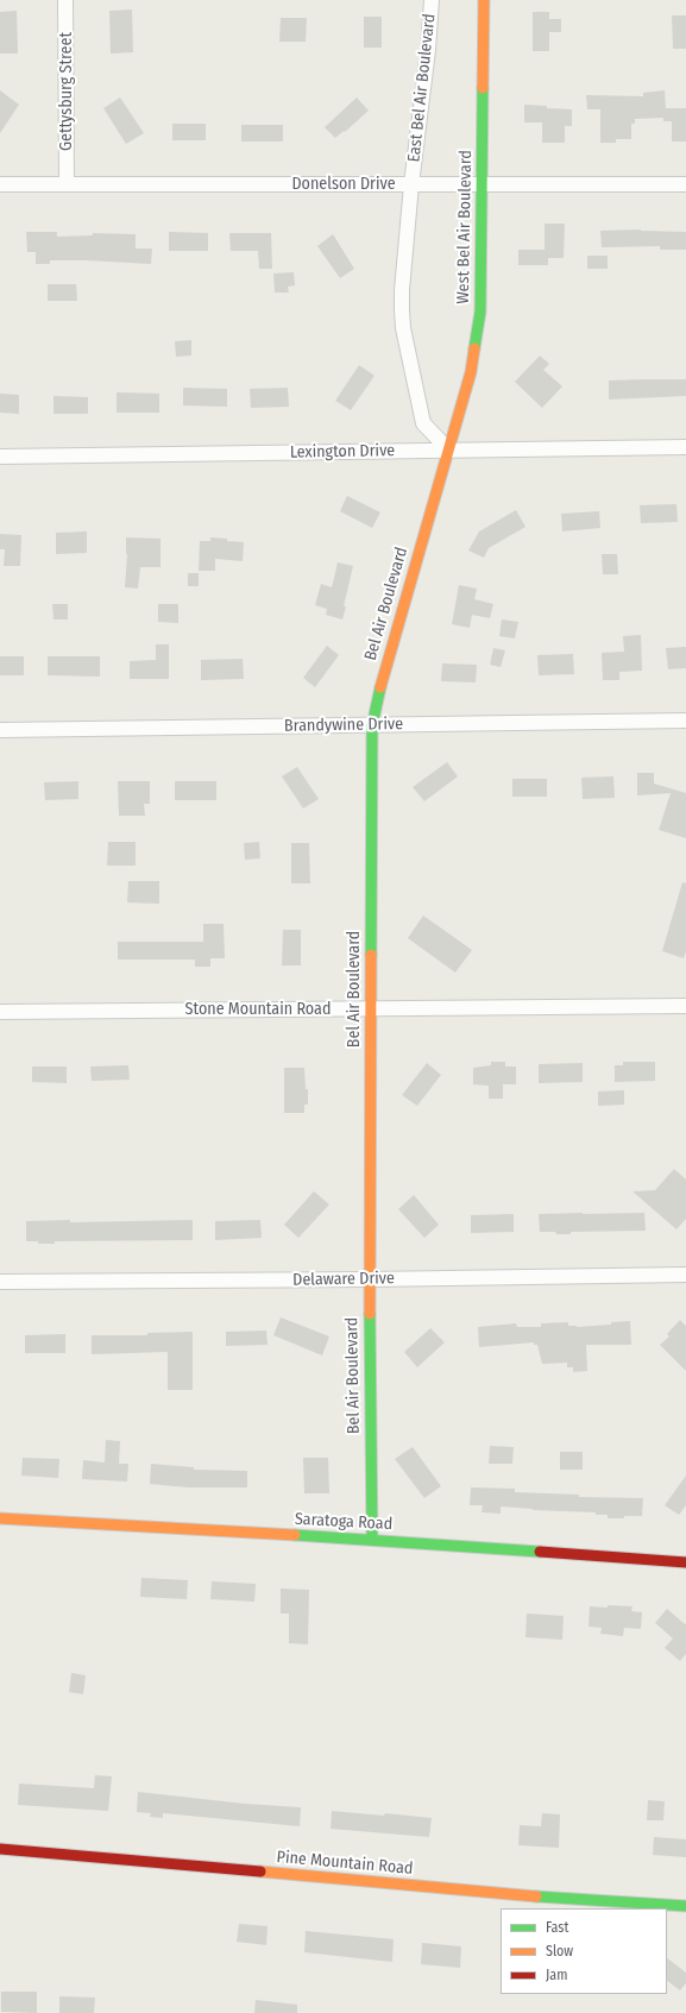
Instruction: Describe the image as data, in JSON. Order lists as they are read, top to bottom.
{
  "streets": {
    "street": [
      "East Bel Air Boulevard",
      "Gettysburg Street",
      "Donelson Drive",
      "West Bel Air Boulevard",
      "Lexington Drive",
      "Bel Air Boulevard",
      "Brandywine Drive",
      "Stone Mountain Road",
      "Delaware Drive",
      "Saratoga Road",
      "Pine Mountain Road"
    ]
  },
  "crossings": [
    ["East Bel Air Boulevard", "Donelson Drive"],
    ["East Bel Air Boulevard", "West Bel Air Boulevard"],
    ["East Bel Air Boulevard", "Lexington Drive"],
    ["East Bel Air Boulevard", "Bel Air Boulevard"],
    ["Gettysburg Street", "Donelson Drive"],
    ["Donelson Drive", "West Bel Air Boulevard"],
    ["West Bel Air Boulevard", "Lexington Drive"],
    ["West Bel Air Boulevard", "Bel Air Boulevard"],
    ["Lexington Drive", "Bel Air Boulevard"],
    ["Bel Air Boulevard", "Brandywine Drive"],
    ["Bel Air Boulevard", "Stone Mountain Road"],
    ["Bel Air Boulevard", "Delaware Drive"],
    ["Bel Air Boulevard", "Saratoga Road"]
  ],
  "legend": ["Fast", "Slow", "Jam"]
}
